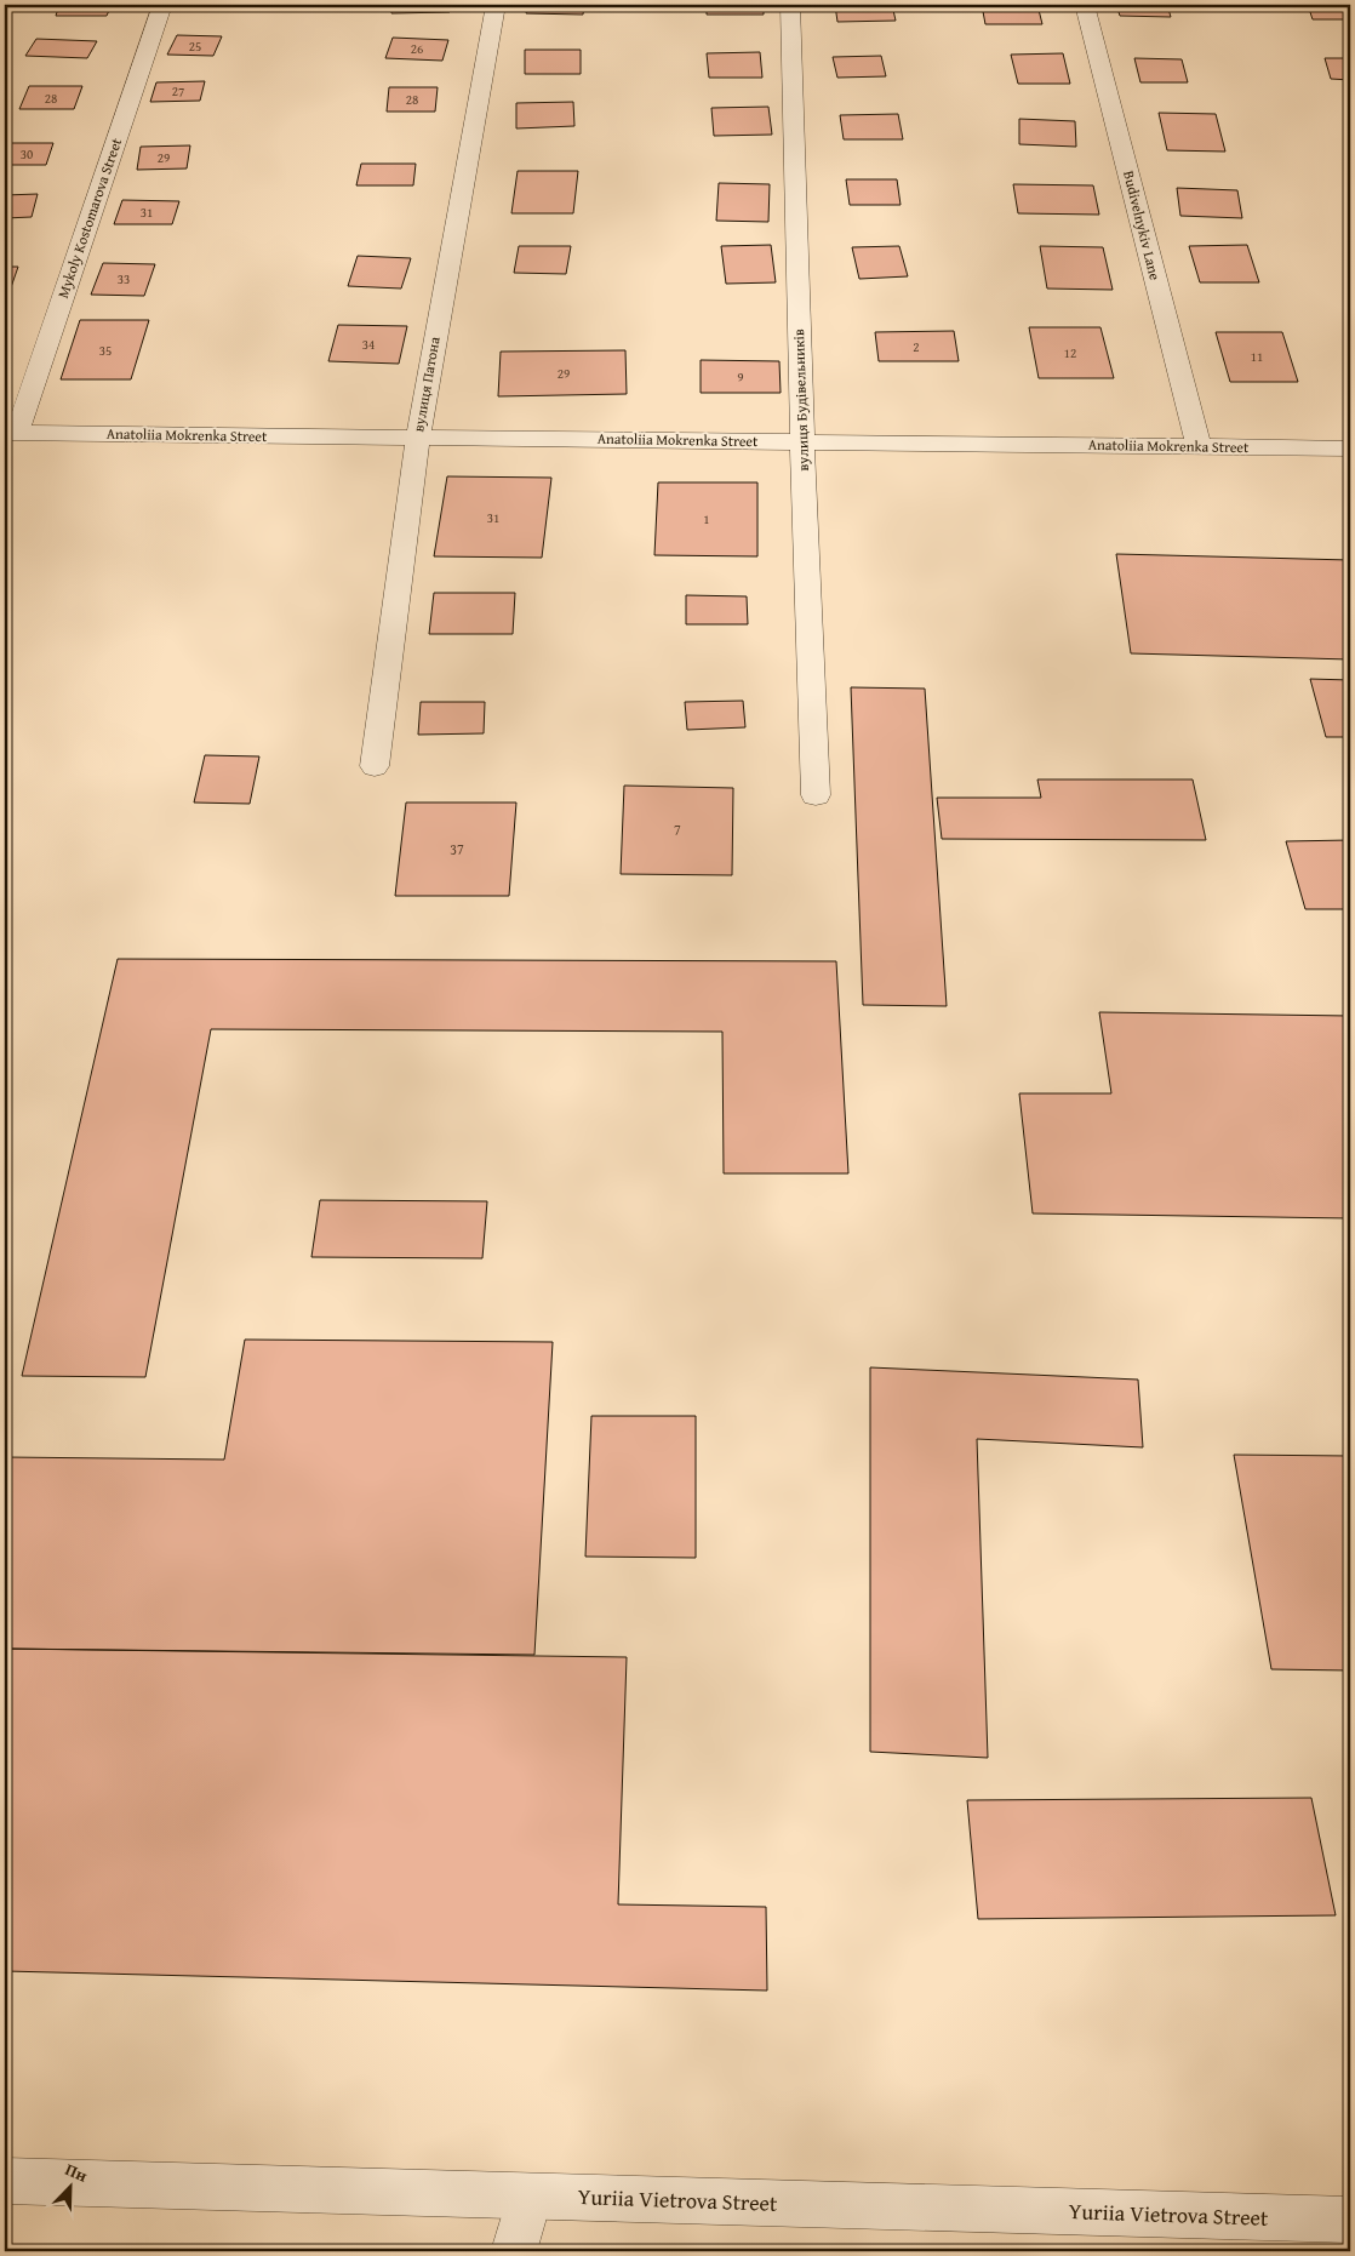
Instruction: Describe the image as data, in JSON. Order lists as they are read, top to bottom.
{
  "streets": {
    "street": [
      "Mykoly Kostomarova Street",
      "Budivelnykiv Lane",
      "вулиця Патона",
      "вулиця Будівельників",
      "Anatoliia Mokrenka Street",
      "Yuriia Vietrova Street"
    ]
  },
  "crossings": [
    ["Mykoly Kostomarova Street", "Anatoliia Mokrenka Street"],
    ["Budivelnykiv Lane", "Anatoliia Mokrenka Street"],
    ["вулиця Патона", "Anatoliia Mokrenka Street"],
    ["вулиця Будівельників", "Anatoliia Mokrenka Street"]
  ],
  "house_numbers": [
    "25",
    "26",
    "27",
    "28",
    "28",
    "30",
    "29",
    "31",
    "33",
    "34",
    "2",
    "35",
    "12",
    "11",
    "29",
    "9",
    "31",
    "1",
    "7",
    "37"
  ],
  "north": "top right"
}
